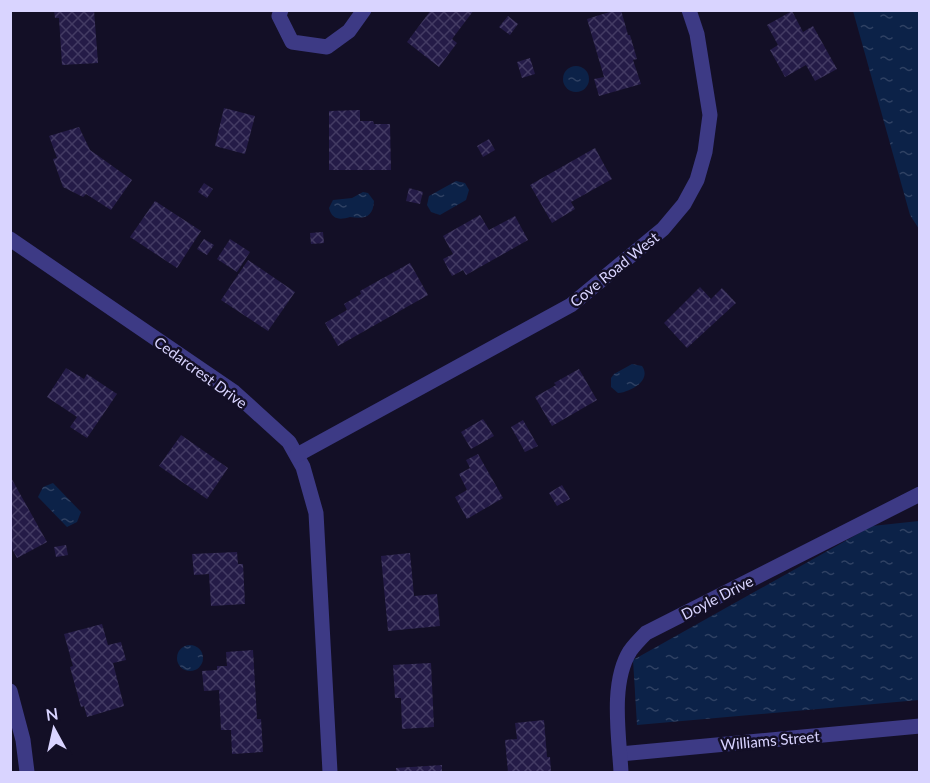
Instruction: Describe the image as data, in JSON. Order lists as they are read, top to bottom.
{
  "streets": {
    "street": [
      "Cove Road West",
      "Cedarcrest Drive",
      "Doyle Drive",
      "Williams Street"
    ]
  },
  "crossings": [
    ["Cove Road West", "Cedarcrest Drive"],
    ["Doyle Drive", "Williams Street"]
  ],
  "north": "top"
}
